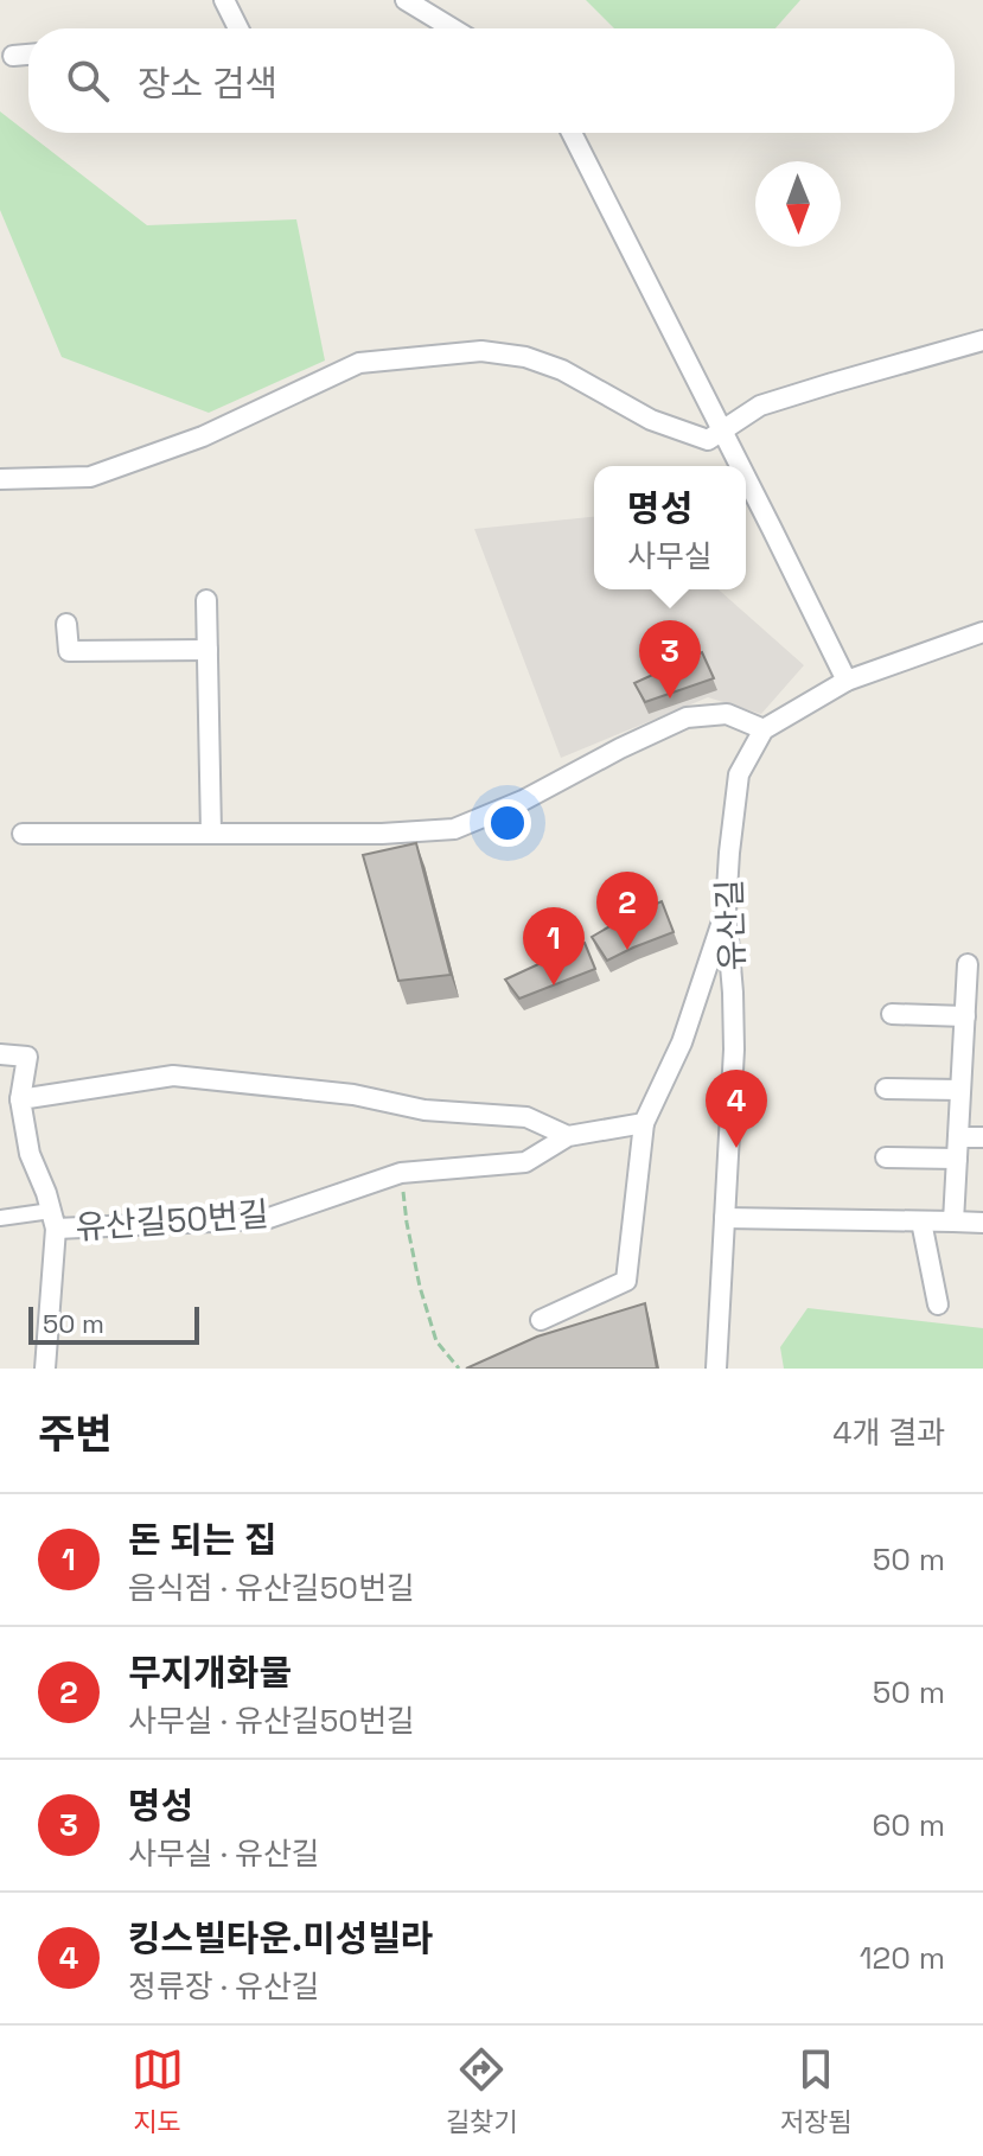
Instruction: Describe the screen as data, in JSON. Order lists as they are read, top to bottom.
{
  "streets": {
    "street": ["유산길", "유산길50번길"]
  },
  "scale_bar": "50 m",
  "north": "bottom",
  "page": {
    "search": "장소 검색",
    "popup": ["명성", "사무실"],
    "pins": [
      "3",
      "2",
      "1",
      "4"
    ],
    "scale": "50 m",
    "heading": ["주변", "4개 결과"],
    "list": [
      {
        "mark": "1",
        "name": "돈 되는 집",
        "note": "음식점 · 유산길50번길",
        "value": "50 m"
      },
      {
        "mark": "2",
        "name": "무지개화물",
        "note": "사무실 · 유산길50번길",
        "value": "50 m"
      },
      {
        "mark": "3",
        "name": "명성",
        "note": "사무실 · 유산길",
        "value": "60 m"
      },
      {
        "mark": "4",
        "name": "킹스빌타운.미성빌라",
        "note": "정류장 · 유산길",
        "value": "120 m"
      }
    ],
    "nav": ["지도", "길찾기", "저장됨"]
  }
}
